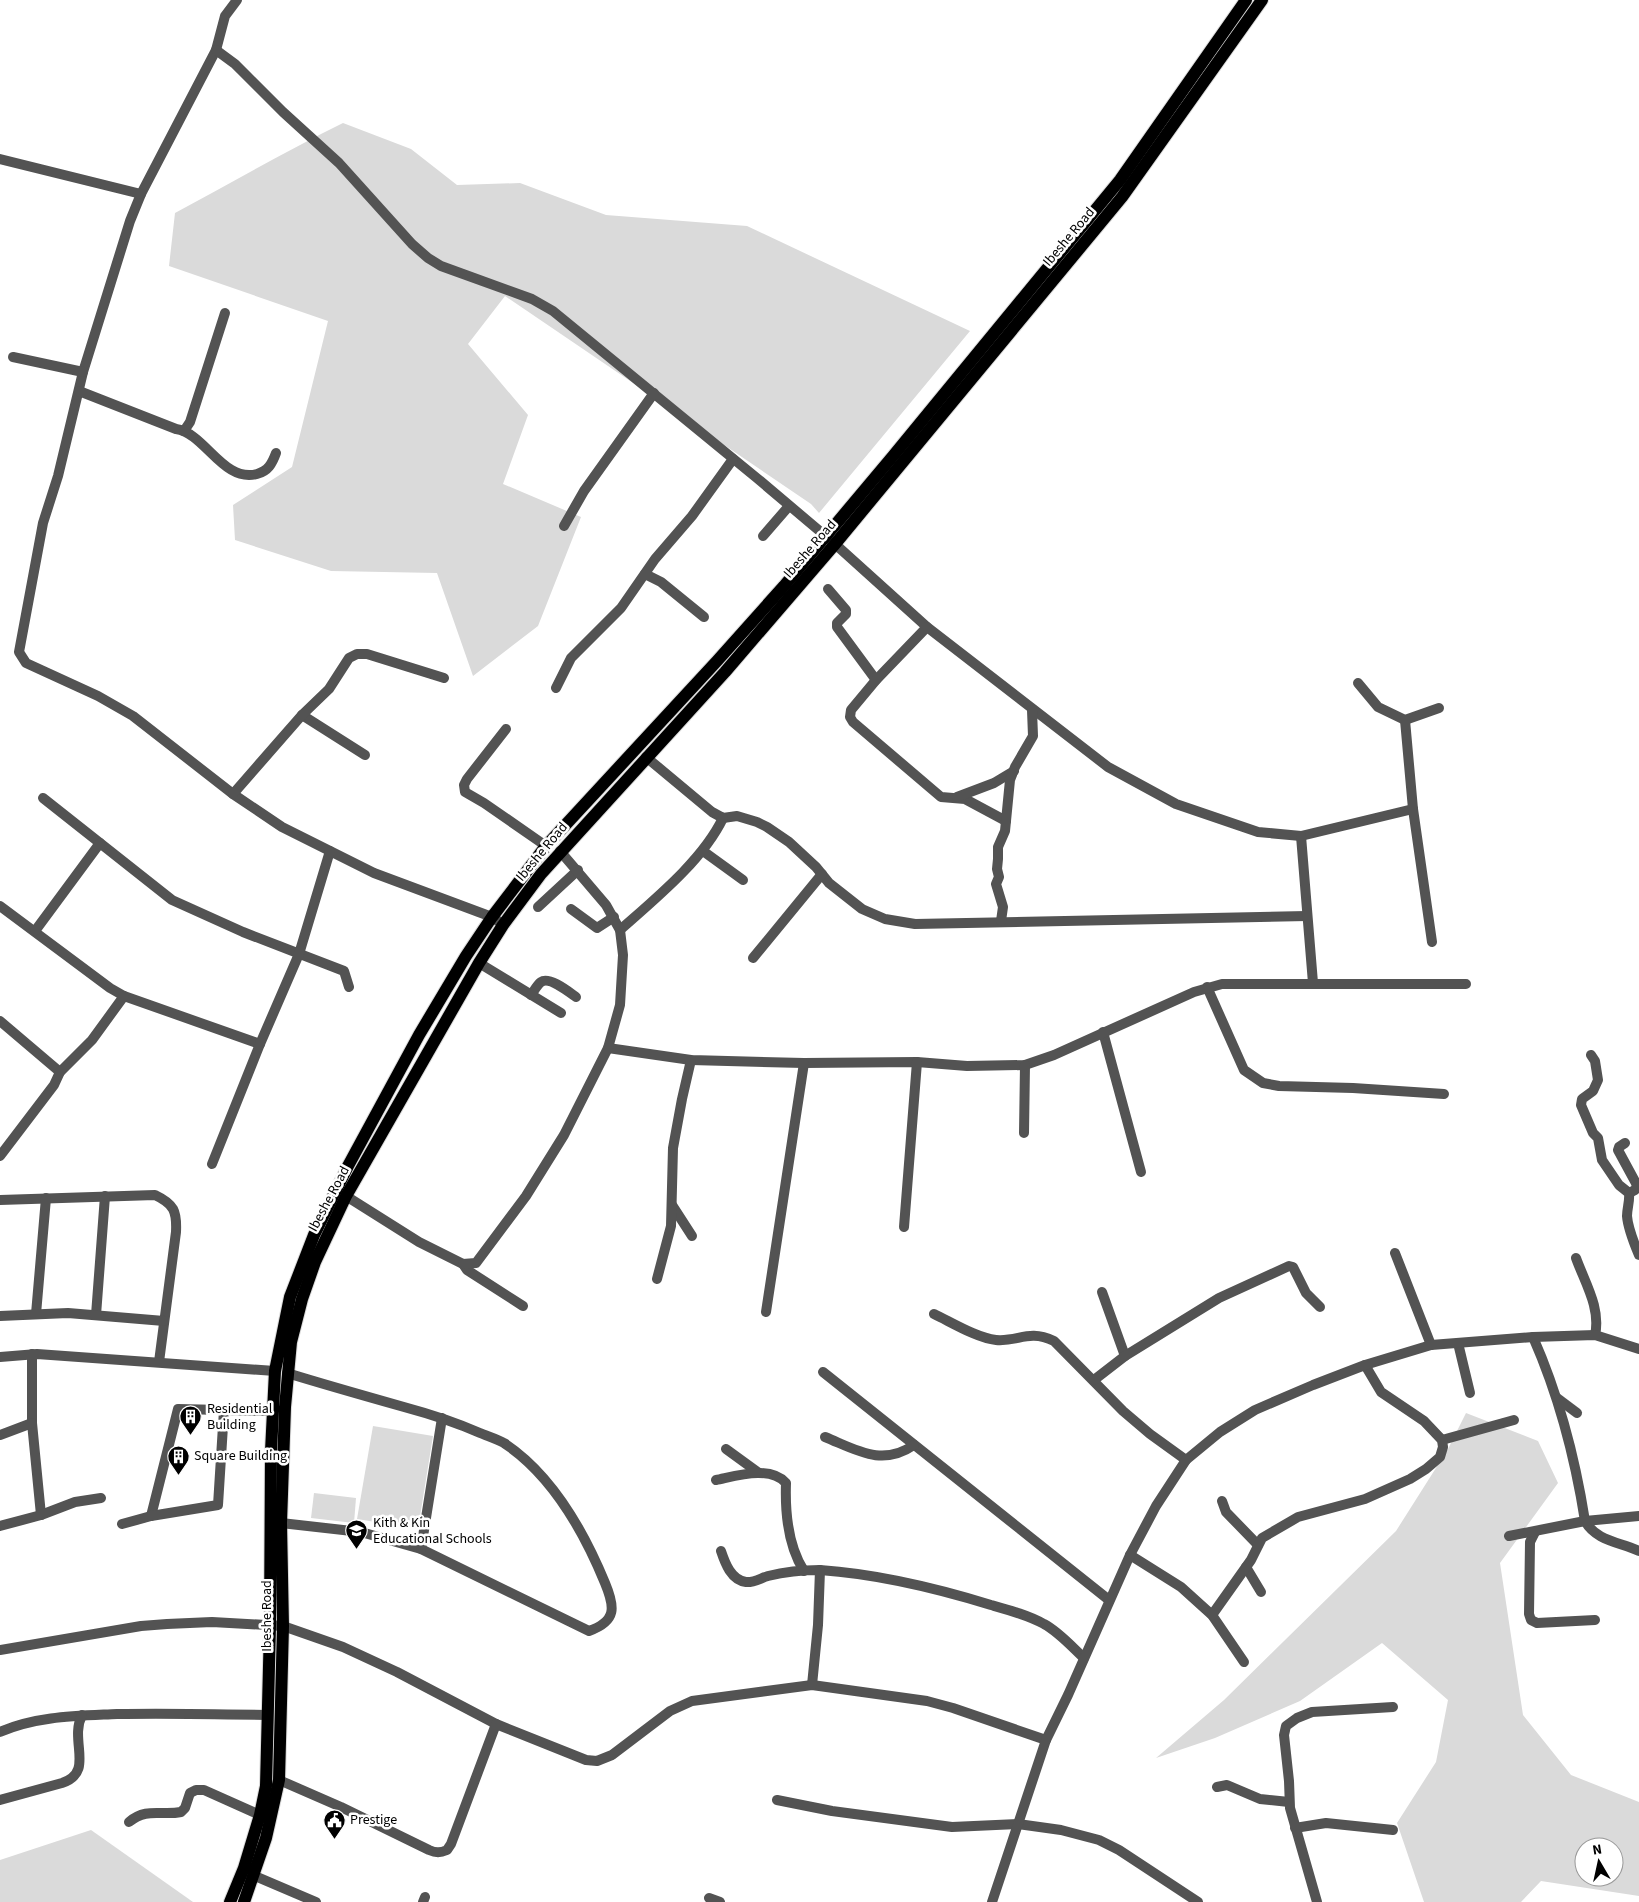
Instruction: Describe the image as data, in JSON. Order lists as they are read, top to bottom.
{
  "streets": {
    "main road": ["Ibeshe Road"]
  },
  "places": {
    "building": ["Residential Building", "Square Building"],
    "school or university": ["Kith & Kin Educational Schools"],
    "public building": ["Prestige"]
  },
  "north": "top"
}
